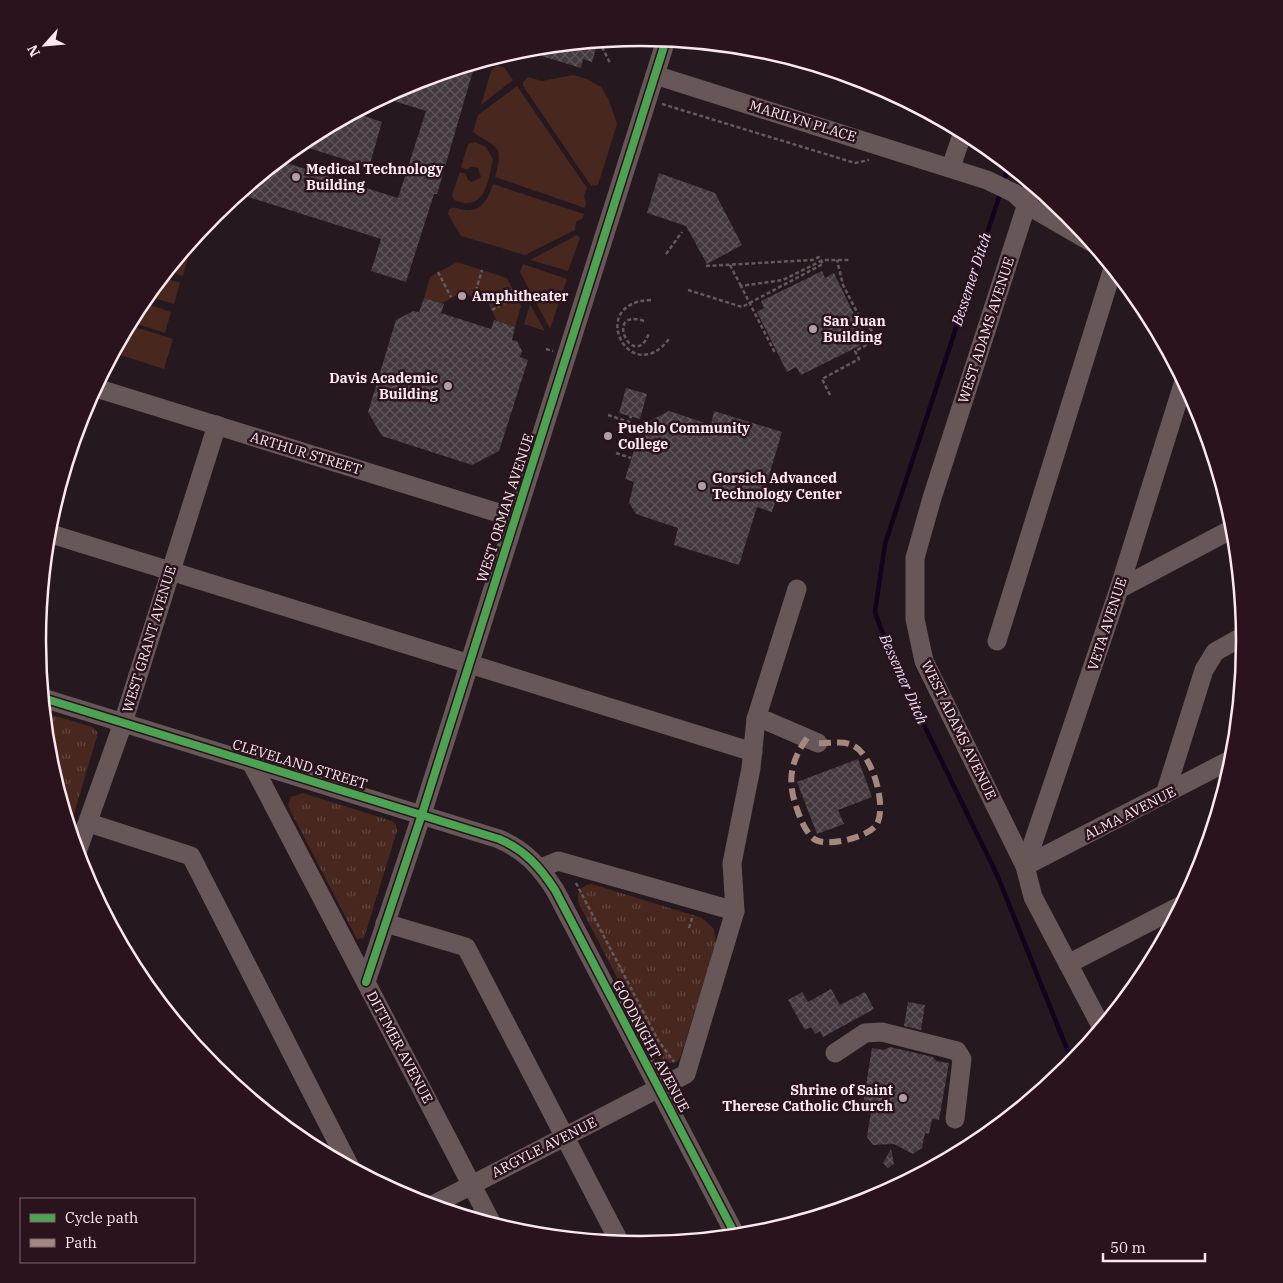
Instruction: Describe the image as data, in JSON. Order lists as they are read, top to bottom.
{
  "streets": {
    "street": [
      "MARILYN PLACE",
      "WEST ADAMS AVENUE",
      "ARTHUR STREET",
      "WEST ORMAN AVENUE",
      "VETA AVENUE",
      "WEST GRANT AVENUE",
      "CLEVELAND STREET",
      "ALMA AVENUE",
      "GOODNIGHT AVENUE",
      "DITTMER AVENUE",
      "ARGYLE AVENUE"
    ]
  },
  "crossings": [
    ["MARILYN PLACE", "WEST ADAMS AVENUE"],
    ["MARILYN PLACE", "WEST ORMAN AVENUE"],
    ["WEST ADAMS AVENUE", "VETA AVENUE"],
    ["WEST ADAMS AVENUE", "ALMA AVENUE"],
    ["ARTHUR STREET", "WEST ORMAN AVENUE"],
    ["ARTHUR STREET", "WEST GRANT AVENUE"],
    ["WEST ORMAN AVENUE", "CLEVELAND STREET"],
    ["WEST ORMAN AVENUE", "DITTMER AVENUE"],
    ["VETA AVENUE", "ALMA AVENUE"],
    ["WEST GRANT AVENUE", "CLEVELAND STREET"],
    ["CLEVELAND STREET", "GOODNIGHT AVENUE"],
    ["CLEVELAND STREET", "DITTMER AVENUE"],
    ["GOODNIGHT AVENUE", "ARGYLE AVENUE"],
    ["DITTMER AVENUE", "ARGYLE AVENUE"]
  ],
  "water": ["Bessemer Ditch"],
  "places": [
    "Medical Technology Building",
    "Amphitheater",
    "San Juan Building",
    "Davis Academic Building",
    "Pueblo Community College",
    "Gorsich Advanced Technology Center",
    "Shrine of Saint Therese Catholic Church"
  ],
  "legend": ["Cycle path", "Path"],
  "scale_bar": "50 m",
  "north": "bottom left"
}
